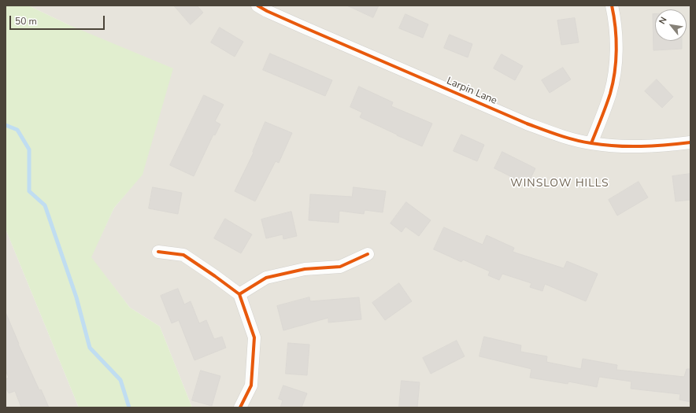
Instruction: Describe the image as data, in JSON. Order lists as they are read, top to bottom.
{
  "streets": {
    "street": ["Larpin Lane"]
  },
  "districts": ["WINSLOW HILLS"],
  "scale_bar": "50 m",
  "north": "top left"
}
